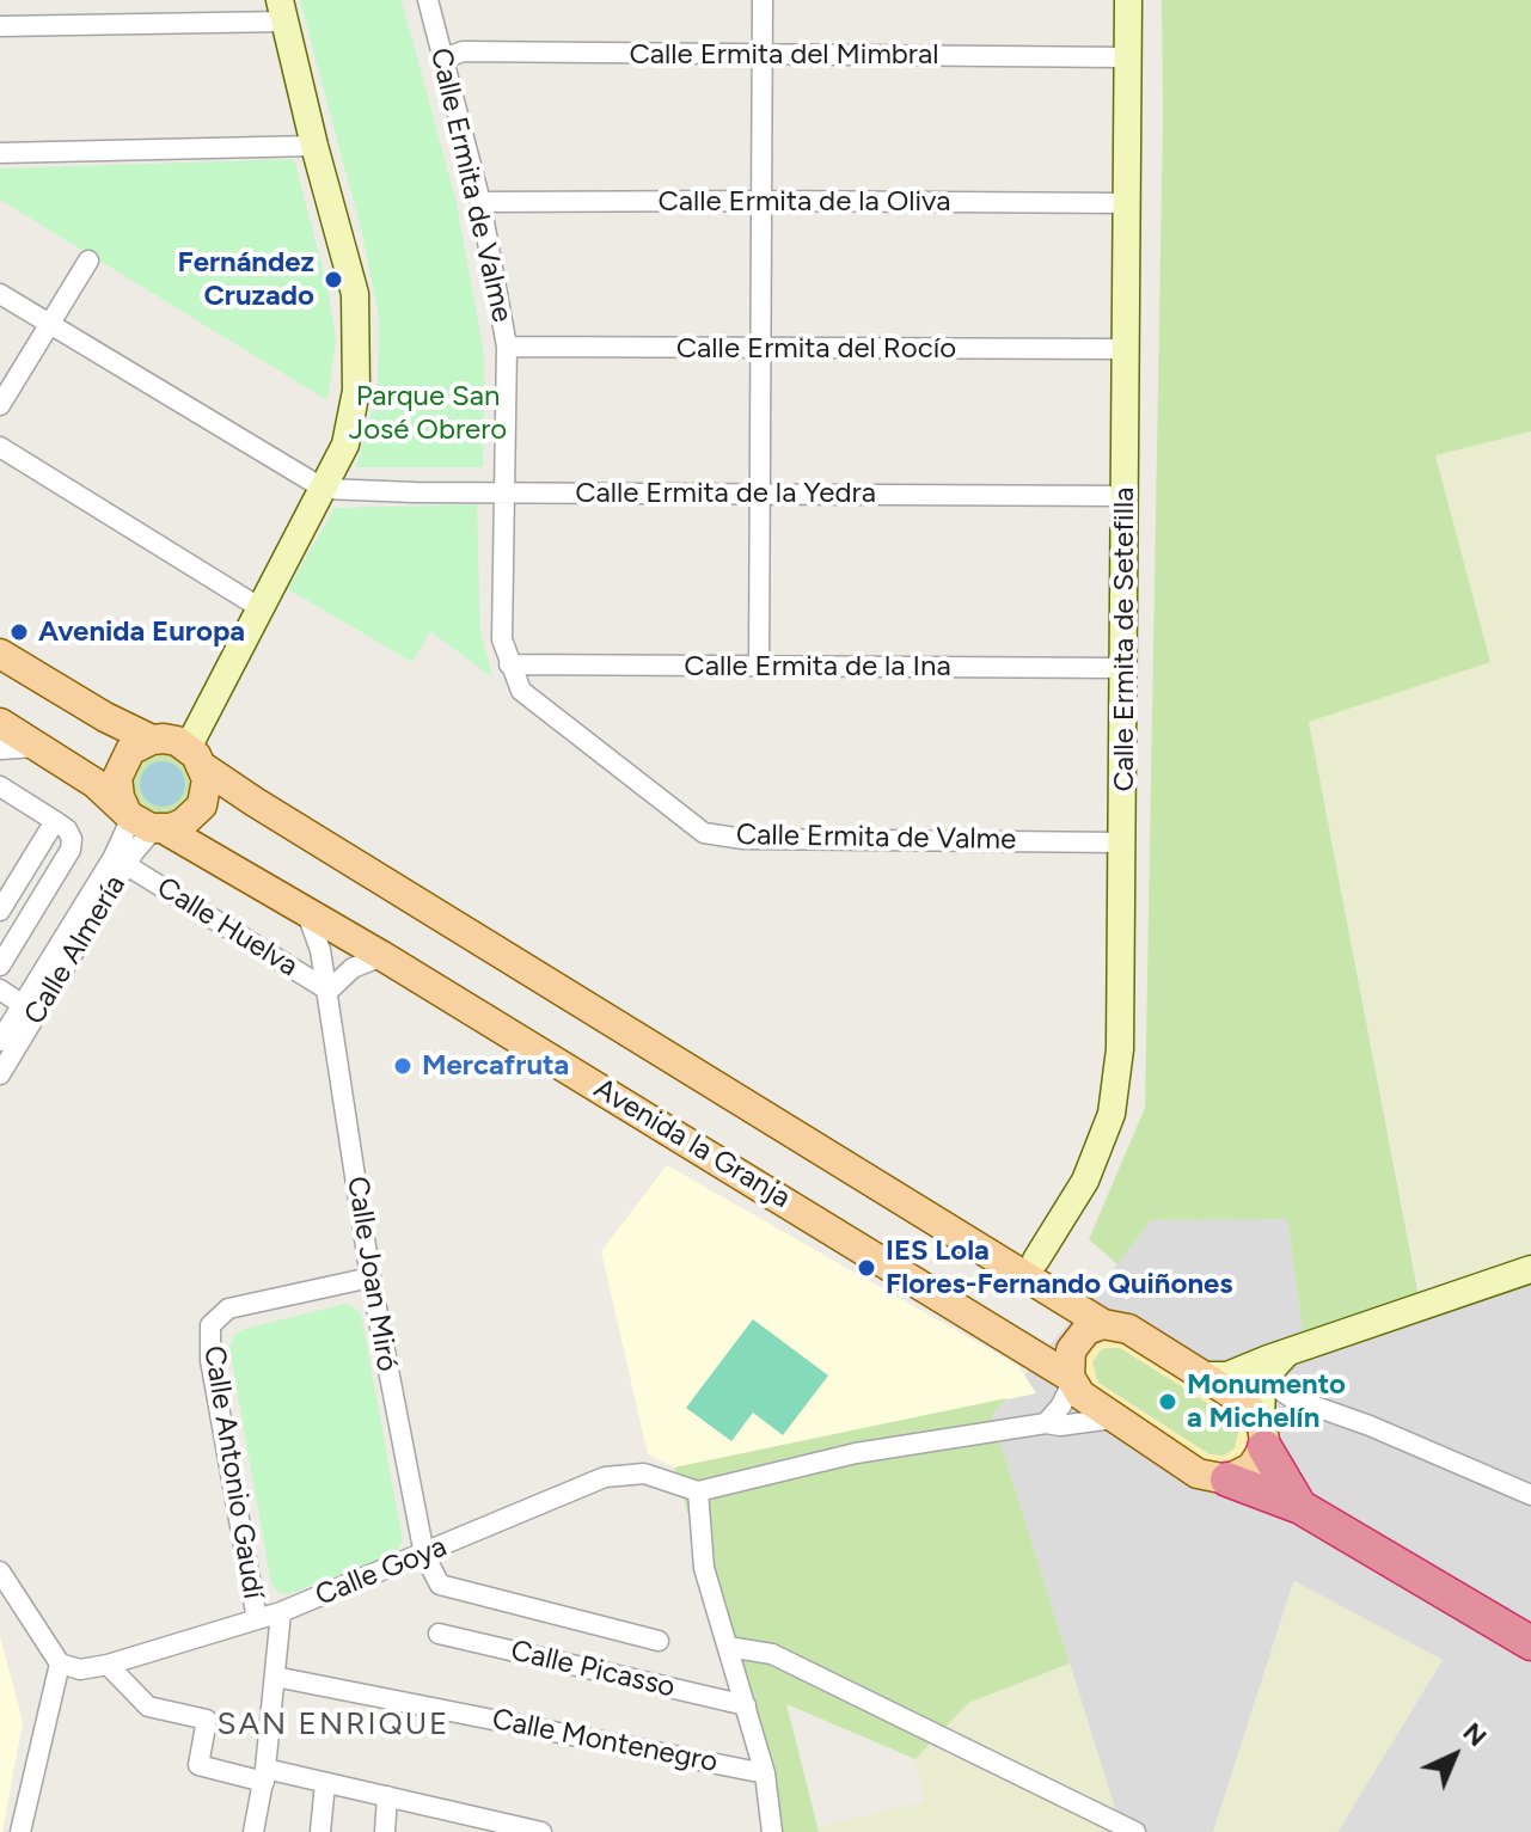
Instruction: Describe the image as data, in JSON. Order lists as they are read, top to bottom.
{
  "streets": {
    "main road": ["Avenida la Granja"],
    "street": [
      "Calle Ermita del Mimbral",
      "Calle Ermita de Valme",
      "Calle Ermita de la Oliva",
      "Calle Ermita del Rocío",
      "Calle Ermita de la Yedra",
      "Calle Ermita de Setefilla",
      "Calle Ermita de la Ina",
      "Calle Huelva",
      "Calle Almería",
      "Calle Joan Miró",
      "Calle Antonio Gaudí",
      "Calle Goya",
      "Calle Picasso",
      "Calle Montenegro"
    ]
  },
  "crossings": [
    ["Calle Ermita del Mimbral", "Calle Ermita de Valme"],
    ["Calle Ermita del Mimbral", "Calle Ermita de Setefilla"],
    ["Calle Ermita de Valme", "Calle Ermita de la Oliva"],
    ["Calle Ermita de Valme", "Calle Ermita del Rocío"],
    ["Calle Ermita de Valme", "Calle Ermita de la Yedra"],
    ["Calle Ermita de Valme", "Calle Ermita de Setefilla"],
    ["Calle Ermita de Valme", "Calle Ermita de la Ina"],
    ["Calle Ermita de la Oliva", "Calle Ermita de Setefilla"],
    ["Calle Ermita del Rocío", "Calle Ermita de Setefilla"],
    ["Calle Ermita de la Yedra", "Calle Ermita de Setefilla"],
    ["Calle Ermita de Setefilla", "Calle Ermita de la Ina"],
    ["Calle Huelva", "Calle Almería"],
    ["Calle Huelva", "Calle Joan Miró"],
    ["Calle Almería", "Avenida la Granja"],
    ["Avenida la Granja", "Calle Joan Miró"],
    ["Calle Joan Miró", "Calle Antonio Gaudí"],
    ["Calle Joan Miró", "Calle Goya"],
    ["Calle Antonio Gaudí", "Calle Goya"]
  ],
  "districts": ["SAN ENRIQUE"],
  "parks": ["Parque San José Obrero"],
  "places": [
    "Fernández Cruzado",
    "Avenida Europa",
    "Mercafruta",
    "IES Lola Flores-Fernando Quiñones",
    "Monumento a Michelín"
  ],
  "north": "top right"
}
